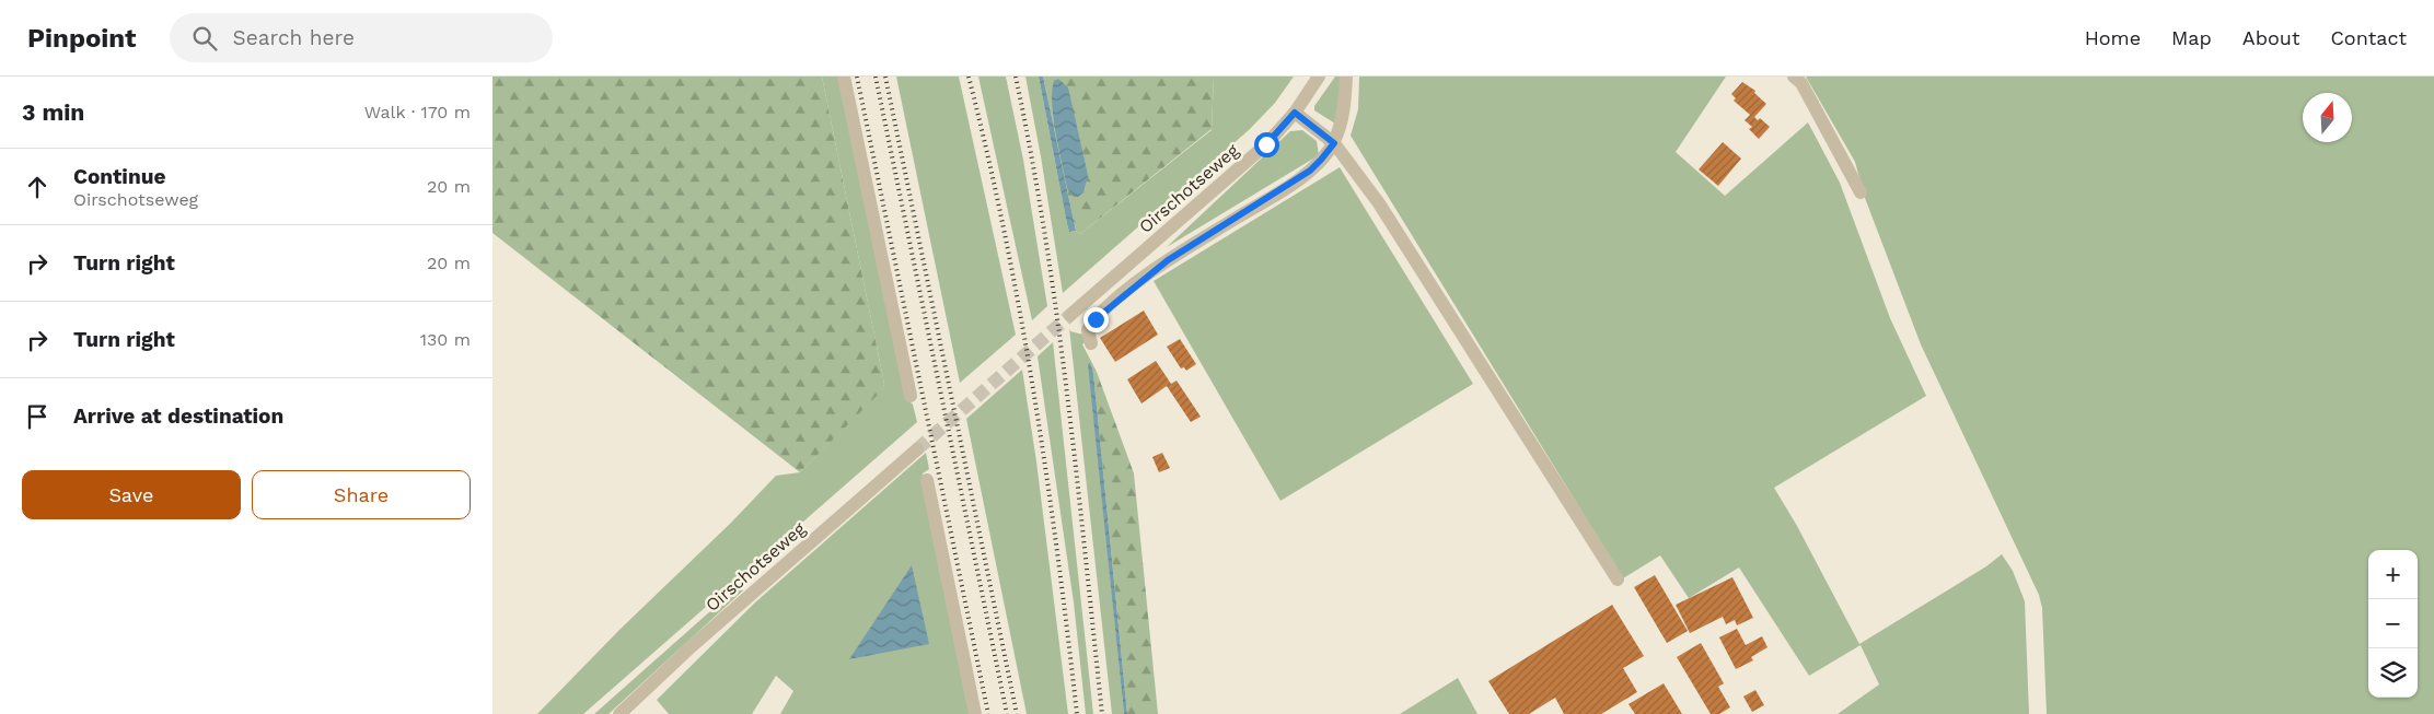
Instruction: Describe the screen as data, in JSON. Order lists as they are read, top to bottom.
{
  "streets": {
    "street": ["Oirschotseweg"]
  },
  "north": "top",
  "page": {
    "header": "Pinpoint",
    "search": "Search here",
    "nav": [
      "Home",
      "Map",
      "About",
      "Contact"
    ],
    "heading": ["3 min", "Walk · 170 m"],
    "list": [
      ["Continue", "Oirschotseweg", "20 m"],
      ["Turn right", "20 m"],
      ["Turn right", "130 m"],
      "Arrive at destination"
    ],
    "buttons": ["Save", "Share"],
    "map_buttons": ["+", "−"]
  }
}
